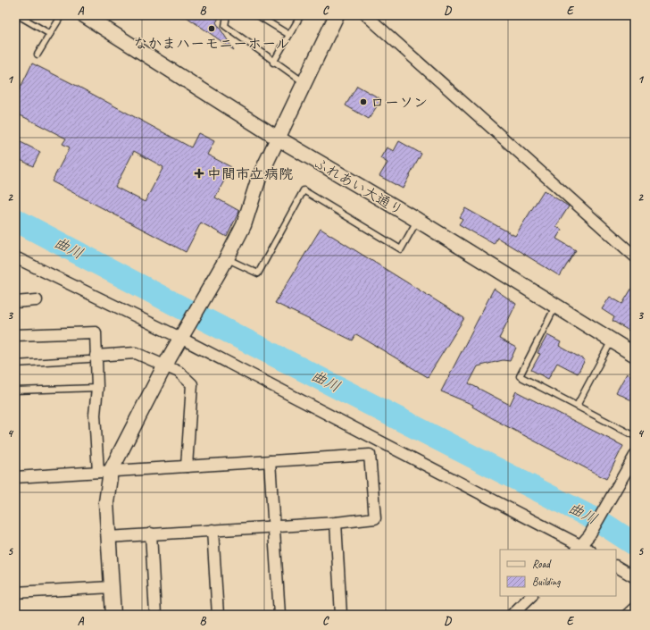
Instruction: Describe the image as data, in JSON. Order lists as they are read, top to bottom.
{
  "streets": {
    "street": ["ふれあい大通り"]
  },
  "water": ["曲川"],
  "places": {
    "other": ["なかまハーモニーホール", "ローソン"],
    "health": ["中間市立病院"]
  },
  "legend": ["Road", "Building"],
  "grid": {
    "columns": [
      "A",
      "B",
      "C",
      "D",
      "E"
    ],
    "rows": [
      "1",
      "2",
      "3",
      "4",
      "5"
    ]
  }
}
